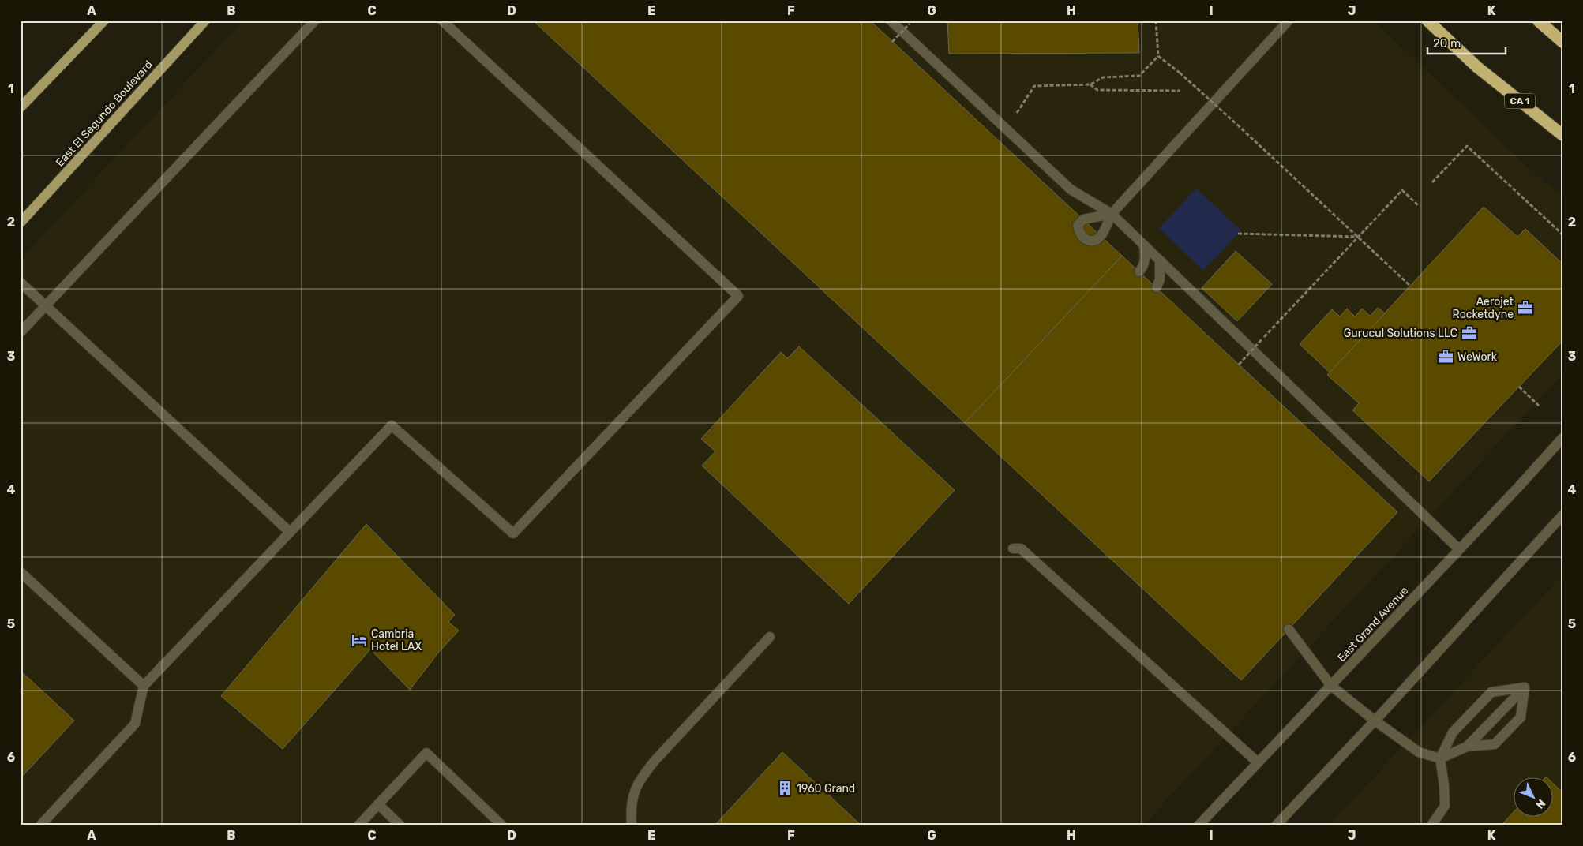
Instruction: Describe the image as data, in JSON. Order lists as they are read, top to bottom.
{
  "streets": {
    "highway": ["CA 1"],
    "main road": ["East El Segundo Boulevard"],
    "street": ["East Grand Avenue"]
  },
  "places": {
    "office": ["Aerojet Rocketdyne", "Gurucul Solutions LLC", "WeWork"],
    "hotel": ["Cambria Hotel LAX"],
    "building": ["1960 Grand"]
  },
  "scale_bar": "20 m",
  "north": "bottom right",
  "grid": {
    "columns": [
      "A",
      "B",
      "C",
      "D",
      "E",
      "F",
      "G",
      "H",
      "I",
      "J",
      "K"
    ],
    "rows": [
      "1",
      "2",
      "3",
      "4",
      "5",
      "6"
    ]
  }
}
